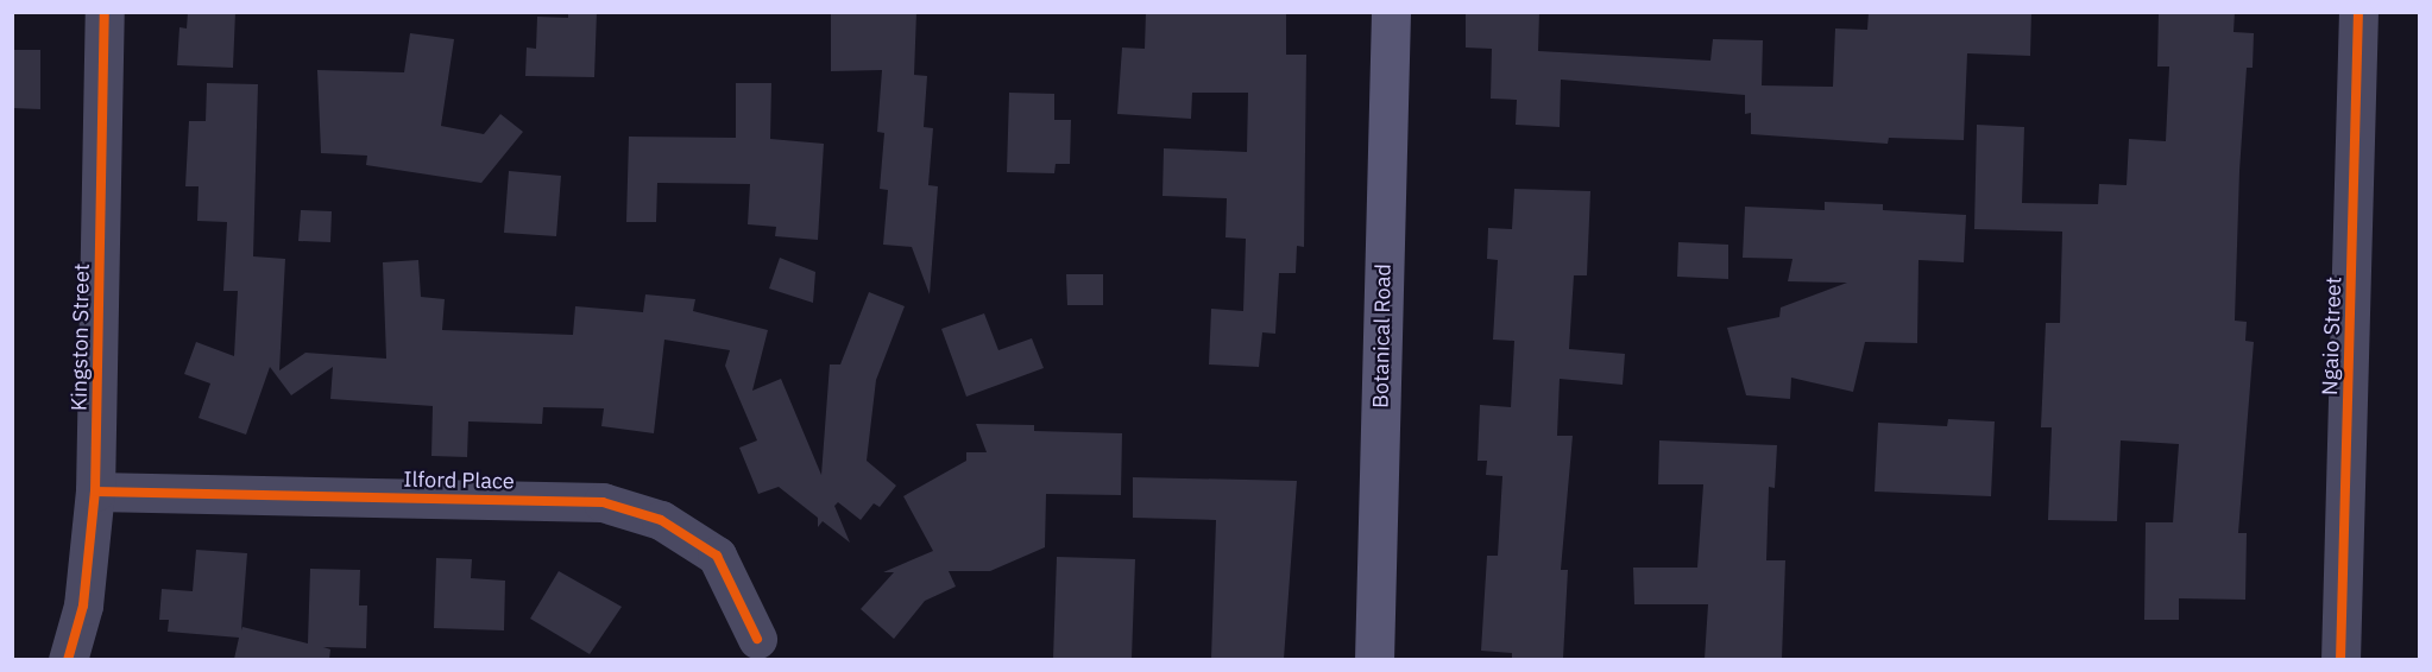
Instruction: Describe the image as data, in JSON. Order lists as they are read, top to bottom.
{
  "streets": {
    "main road": ["Botanical Road"],
    "street": ["Ngaio Street", "Kingston Street", "Ilford Place"]
  },
  "crossings": [
    ["Kingston Street", "Ilford Place"]
  ]
}
